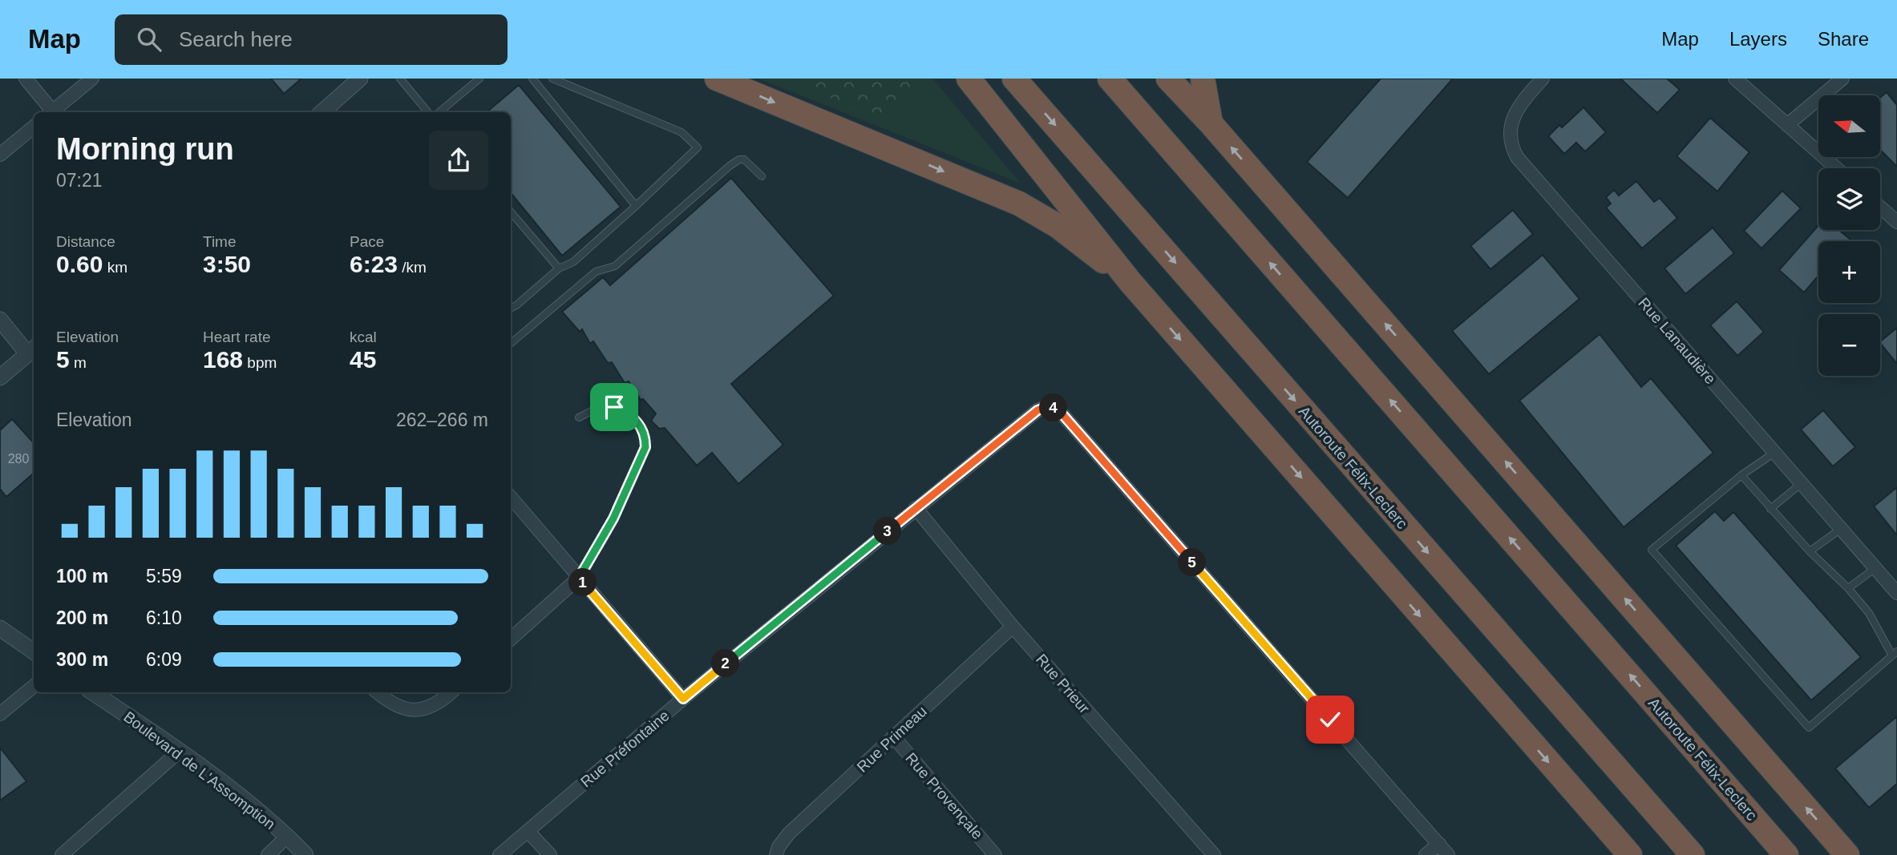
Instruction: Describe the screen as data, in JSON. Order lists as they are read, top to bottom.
{
  "streets": {
    "highway": ["Autoroute Félix-Leclerc"],
    "street": [
      "Rue Lanaudière",
      "Rue Prieur",
      "Rue Primeau",
      "Rue Préfontaine",
      "Boulevard de L'Assomption",
      "Rue Provençale"
    ]
  },
  "crossings": [
    ["Rue Prieur", "Rue Primeau"],
    ["Rue Prieur", "Rue Préfontaine"],
    ["Rue Primeau", "Rue Provençale"]
  ],
  "house_numbers": ["280"],
  "north": "left",
  "page": {
    "header": "Map",
    "search": "Search here",
    "nav": ["Map", "Layers", "Share"],
    "map_buttons": ["+", "−"],
    "heading": ["Morning run", "07:21"],
    "stats": [
      ["Distance", "0.60 km"],
      ["Time", "3:50"],
      ["Pace", "6:23 /km"],
      ["Elevation", "5 m"],
      ["Heart rate", "168 bpm"],
      ["kcal", "45"]
    ],
    "pins": [
      "4",
      "3",
      "5",
      "1",
      "2"
    ],
    "chart": ["Elevation", "262–266 m"],
    "list": [
      {
        "name": "100 m",
        "note": "5:59"
      },
      {
        "name": "200 m",
        "note": "6:10"
      },
      {
        "name": "300 m",
        "note": "6:09"
      }
    ]
  }
}
